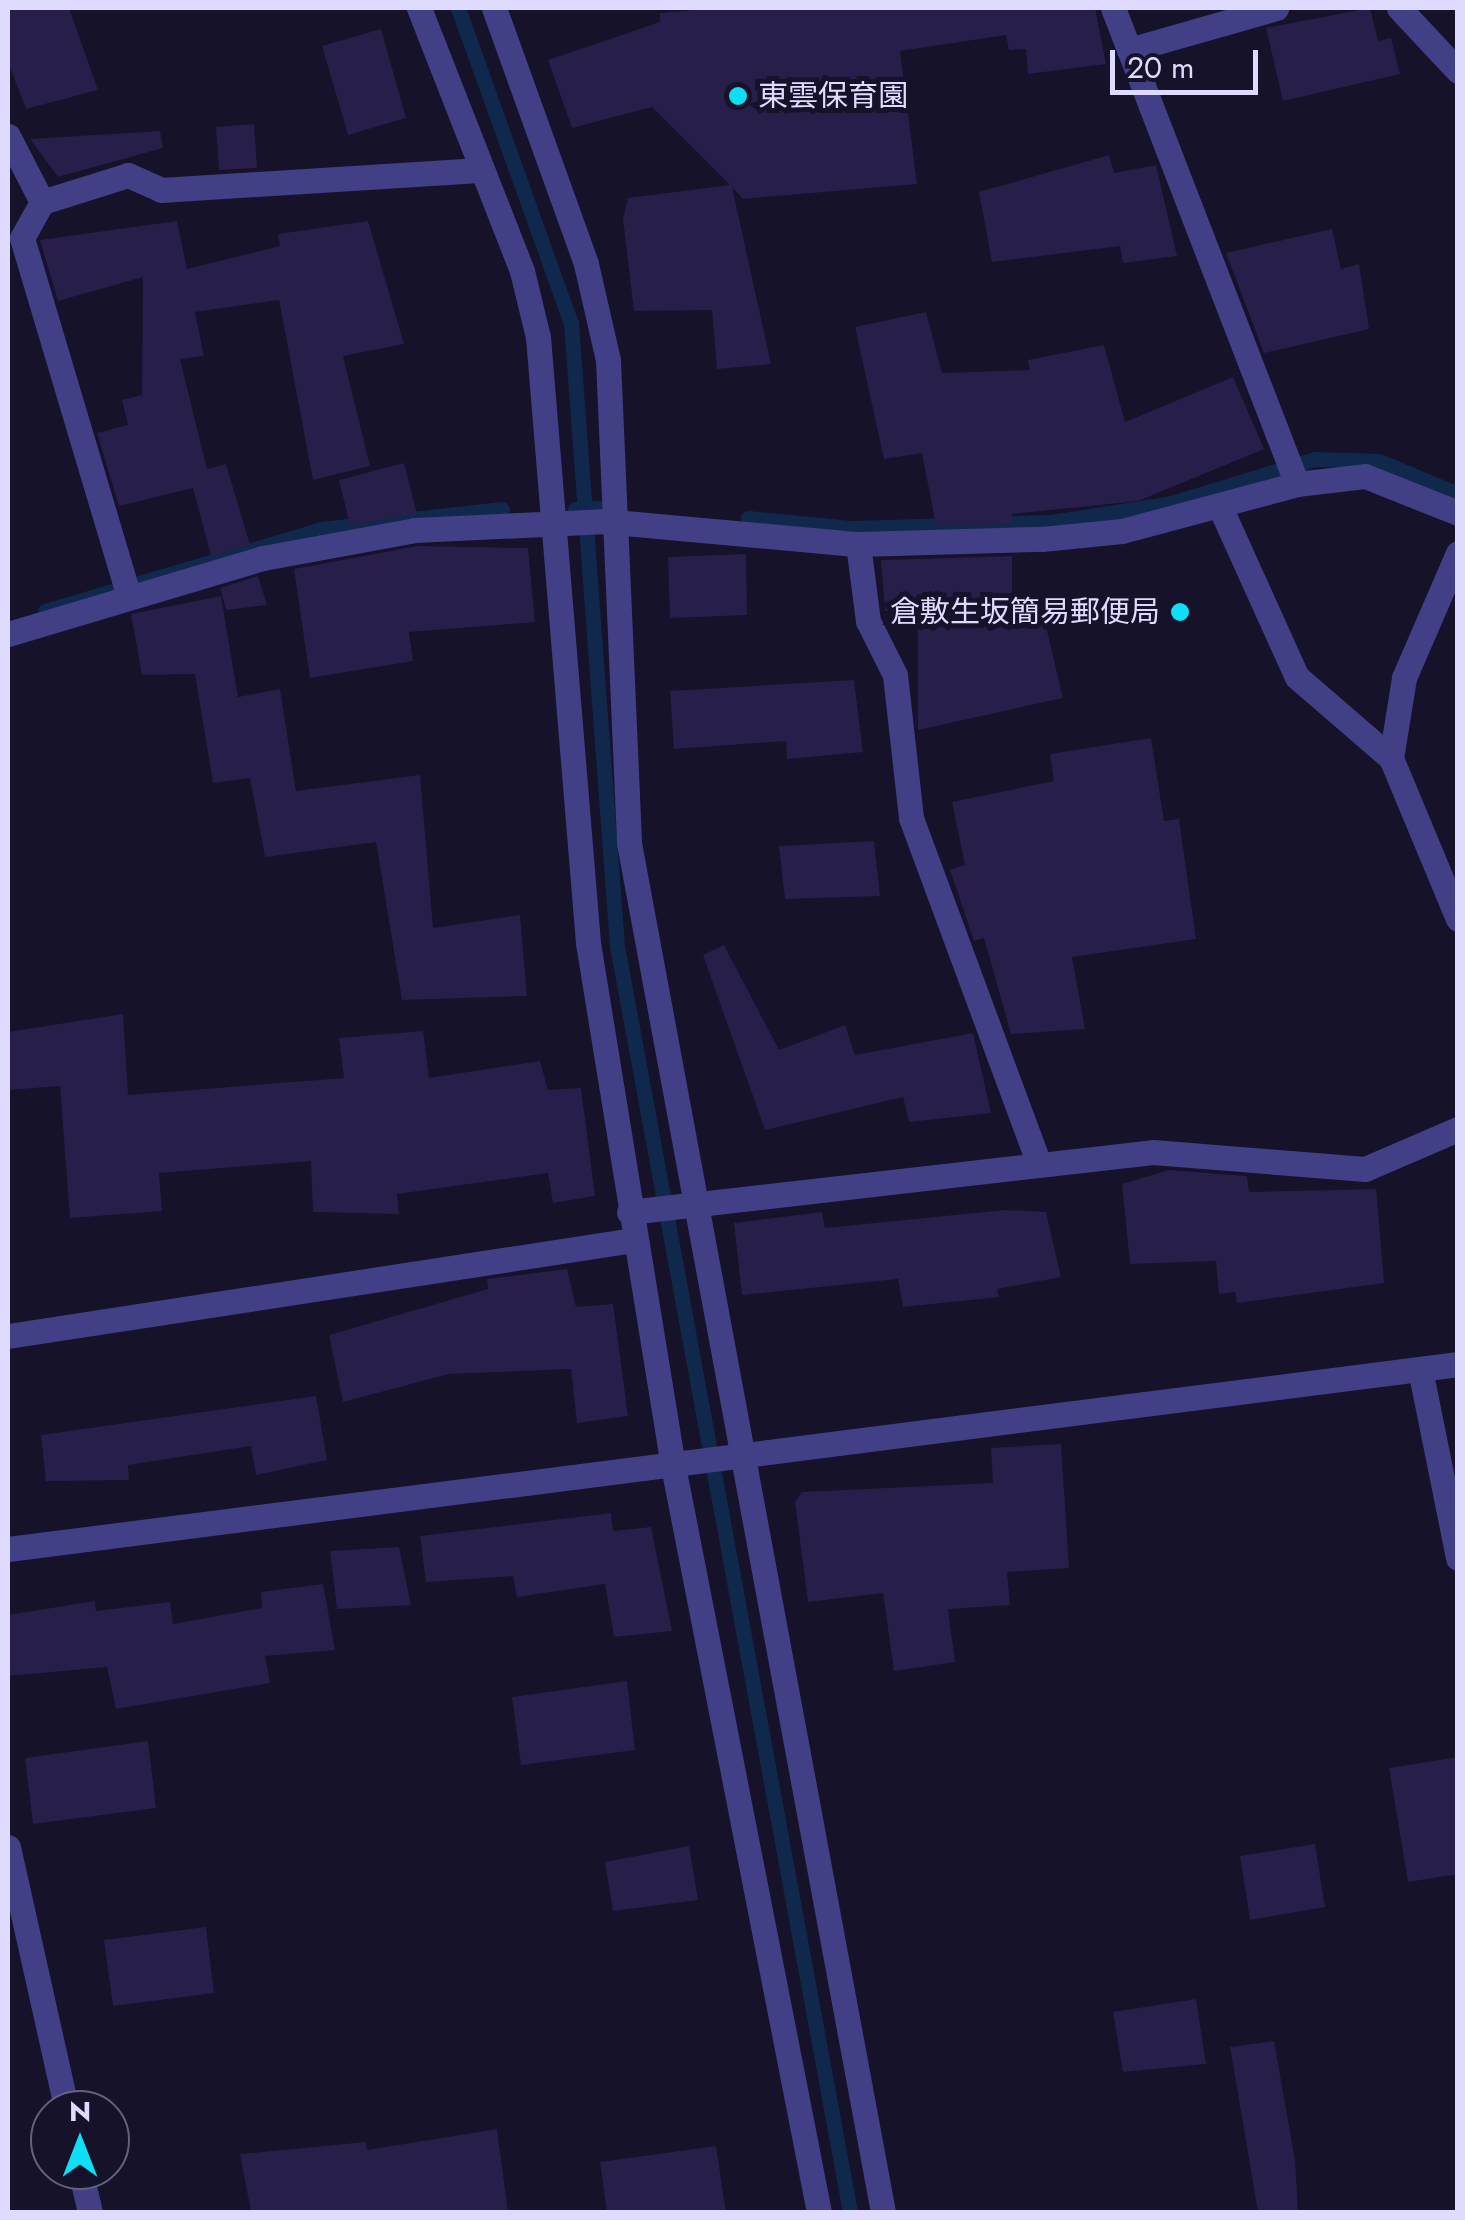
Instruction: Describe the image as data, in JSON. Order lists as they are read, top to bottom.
{
  "places": ["東雲保育園", "倉敷生坂簡易郵便局"],
  "scale_bar": "20 m",
  "north": "top"
}
